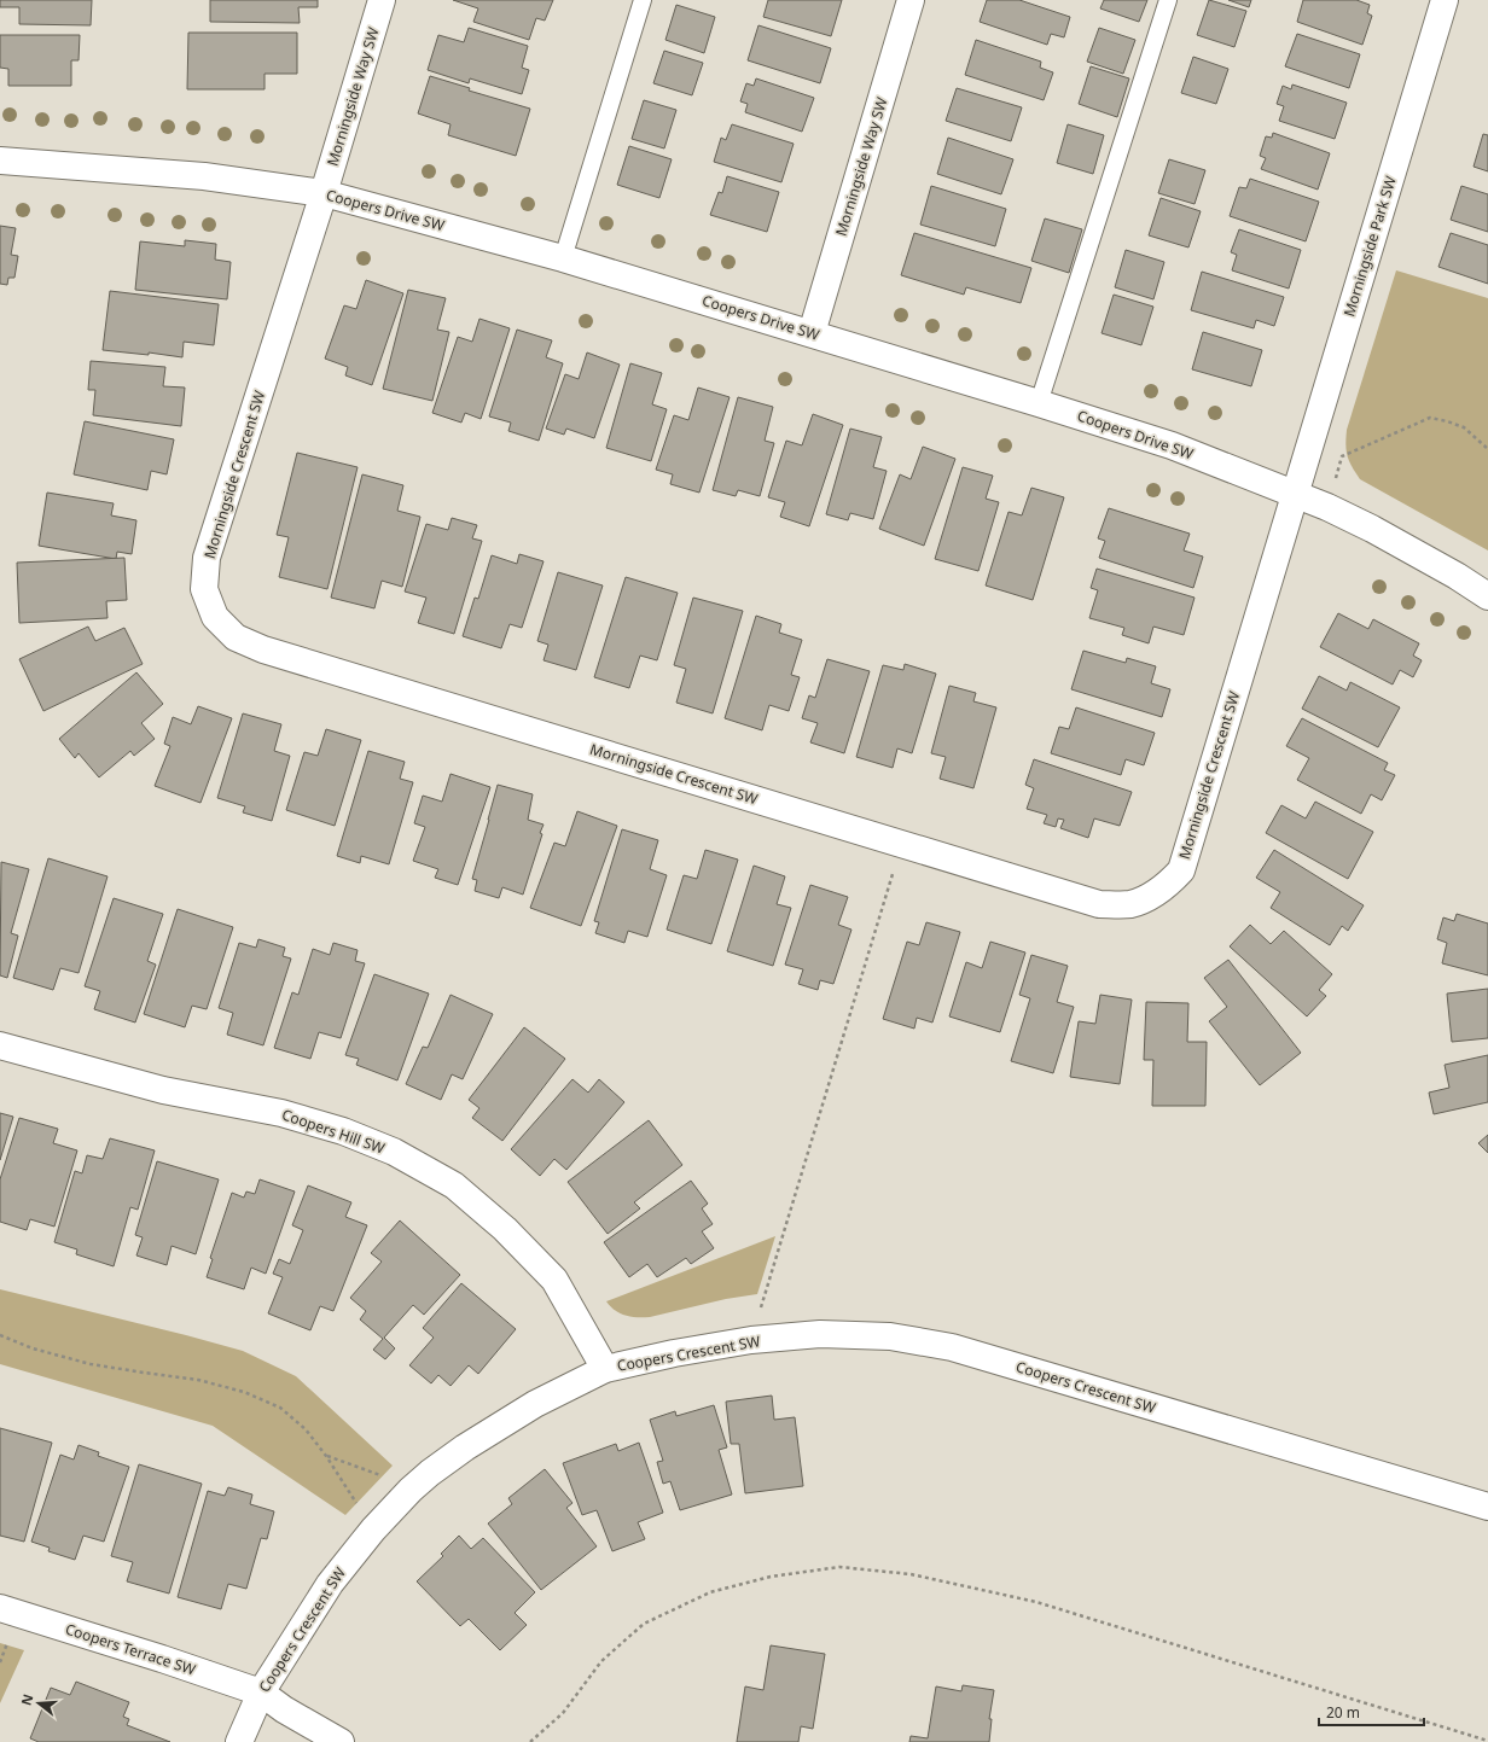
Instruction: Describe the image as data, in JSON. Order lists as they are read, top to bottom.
{
  "streets": {
    "street": [
      "Morningside Way SW",
      "Coopers Drive SW",
      "Morningside Park SW",
      "Morningside Crescent SW",
      "Coopers Hill SW",
      "Coopers Crescent SW",
      "Coopers Terrace SW"
    ]
  },
  "crossings": [
    ["Morningside Way SW", "Coopers Drive SW"],
    ["Morningside Way SW", "Morningside Crescent SW"],
    ["Coopers Drive SW", "Morningside Park SW"],
    ["Coopers Drive SW", "Morningside Crescent SW"],
    ["Morningside Park SW", "Morningside Crescent SW"],
    ["Coopers Hill SW", "Coopers Crescent SW"],
    ["Coopers Crescent SW", "Coopers Terrace SW"]
  ],
  "scale_bar": "20 m",
  "north": "left"
}
